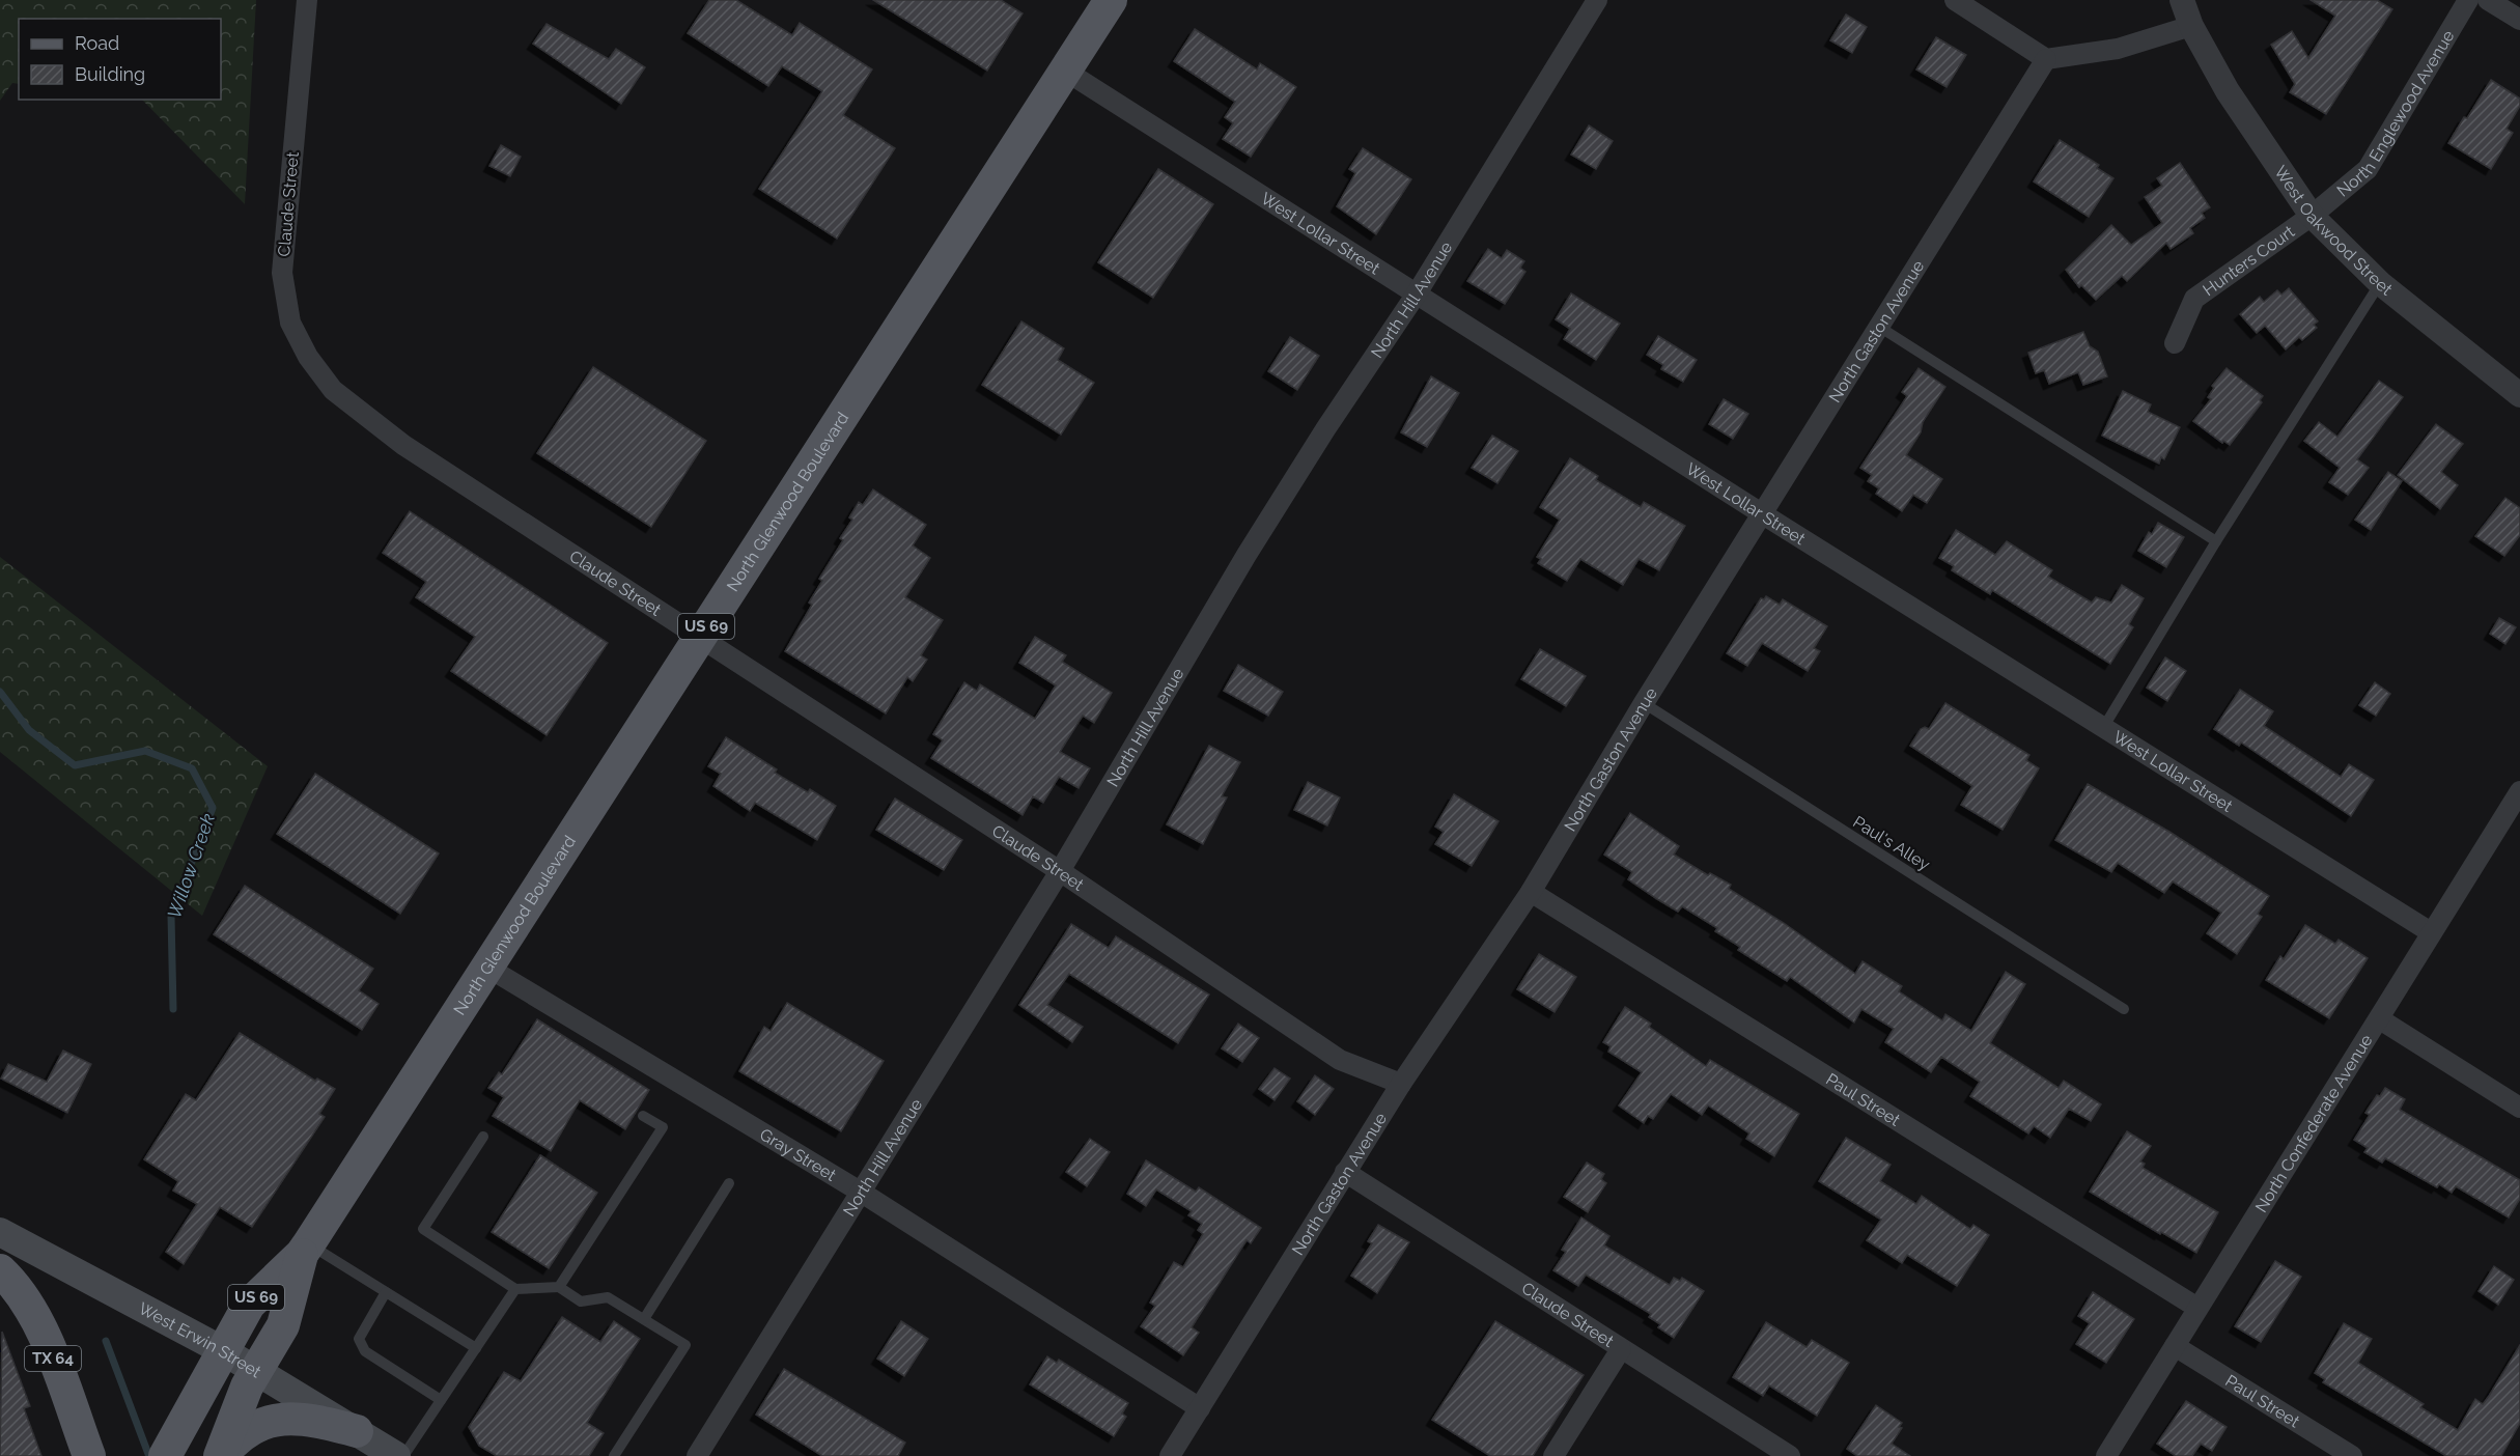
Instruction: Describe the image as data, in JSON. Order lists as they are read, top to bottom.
{
  "streets": {
    "main road": [
      "North Glenwood Boulevard",
      "US 69",
      "West Erwin Street",
      "TX 64"
    ],
    "street": [
      "North Englewood Avenue",
      "Claude Street",
      "West Oakwood Street",
      "West Lollar Street",
      "Hunters Court",
      "North Hill Avenue",
      "North Gaston Avenue",
      "Paul Street",
      "North Confederate Avenue",
      "Gray Street"
    ],
    "lane": ["Paul's Alley"]
  },
  "crossings": [
    ["North Englewood Avenue", "West Oakwood Street"],
    ["North Englewood Avenue", "Hunters Court"],
    ["Claude Street", "North Hill Avenue"],
    ["Claude Street", "North Gaston Avenue"],
    ["Claude Street", "North Glenwood Boulevard"],
    ["West Oakwood Street", "Hunters Court"],
    ["West Lollar Street", "North Hill Avenue"],
    ["West Lollar Street", "North Gaston Avenue"],
    ["West Lollar Street", "North Glenwood Boulevard"],
    ["West Lollar Street", "North Confederate Avenue"],
    ["North Hill Avenue", "Gray Street"],
    ["North Gaston Avenue", "Paul's Alley"],
    ["North Gaston Avenue", "Paul Street"],
    ["North Gaston Avenue", "Gray Street"],
    ["North Glenwood Boulevard", "US 69"],
    ["North Glenwood Boulevard", "Gray Street"],
    ["North Glenwood Boulevard", "West Erwin Street"],
    ["US 69", "West Erwin Street"],
    ["Paul Street", "North Confederate Avenue"]
  ],
  "water": ["Willow Creek"],
  "legend": ["Road", "Building"]
}
